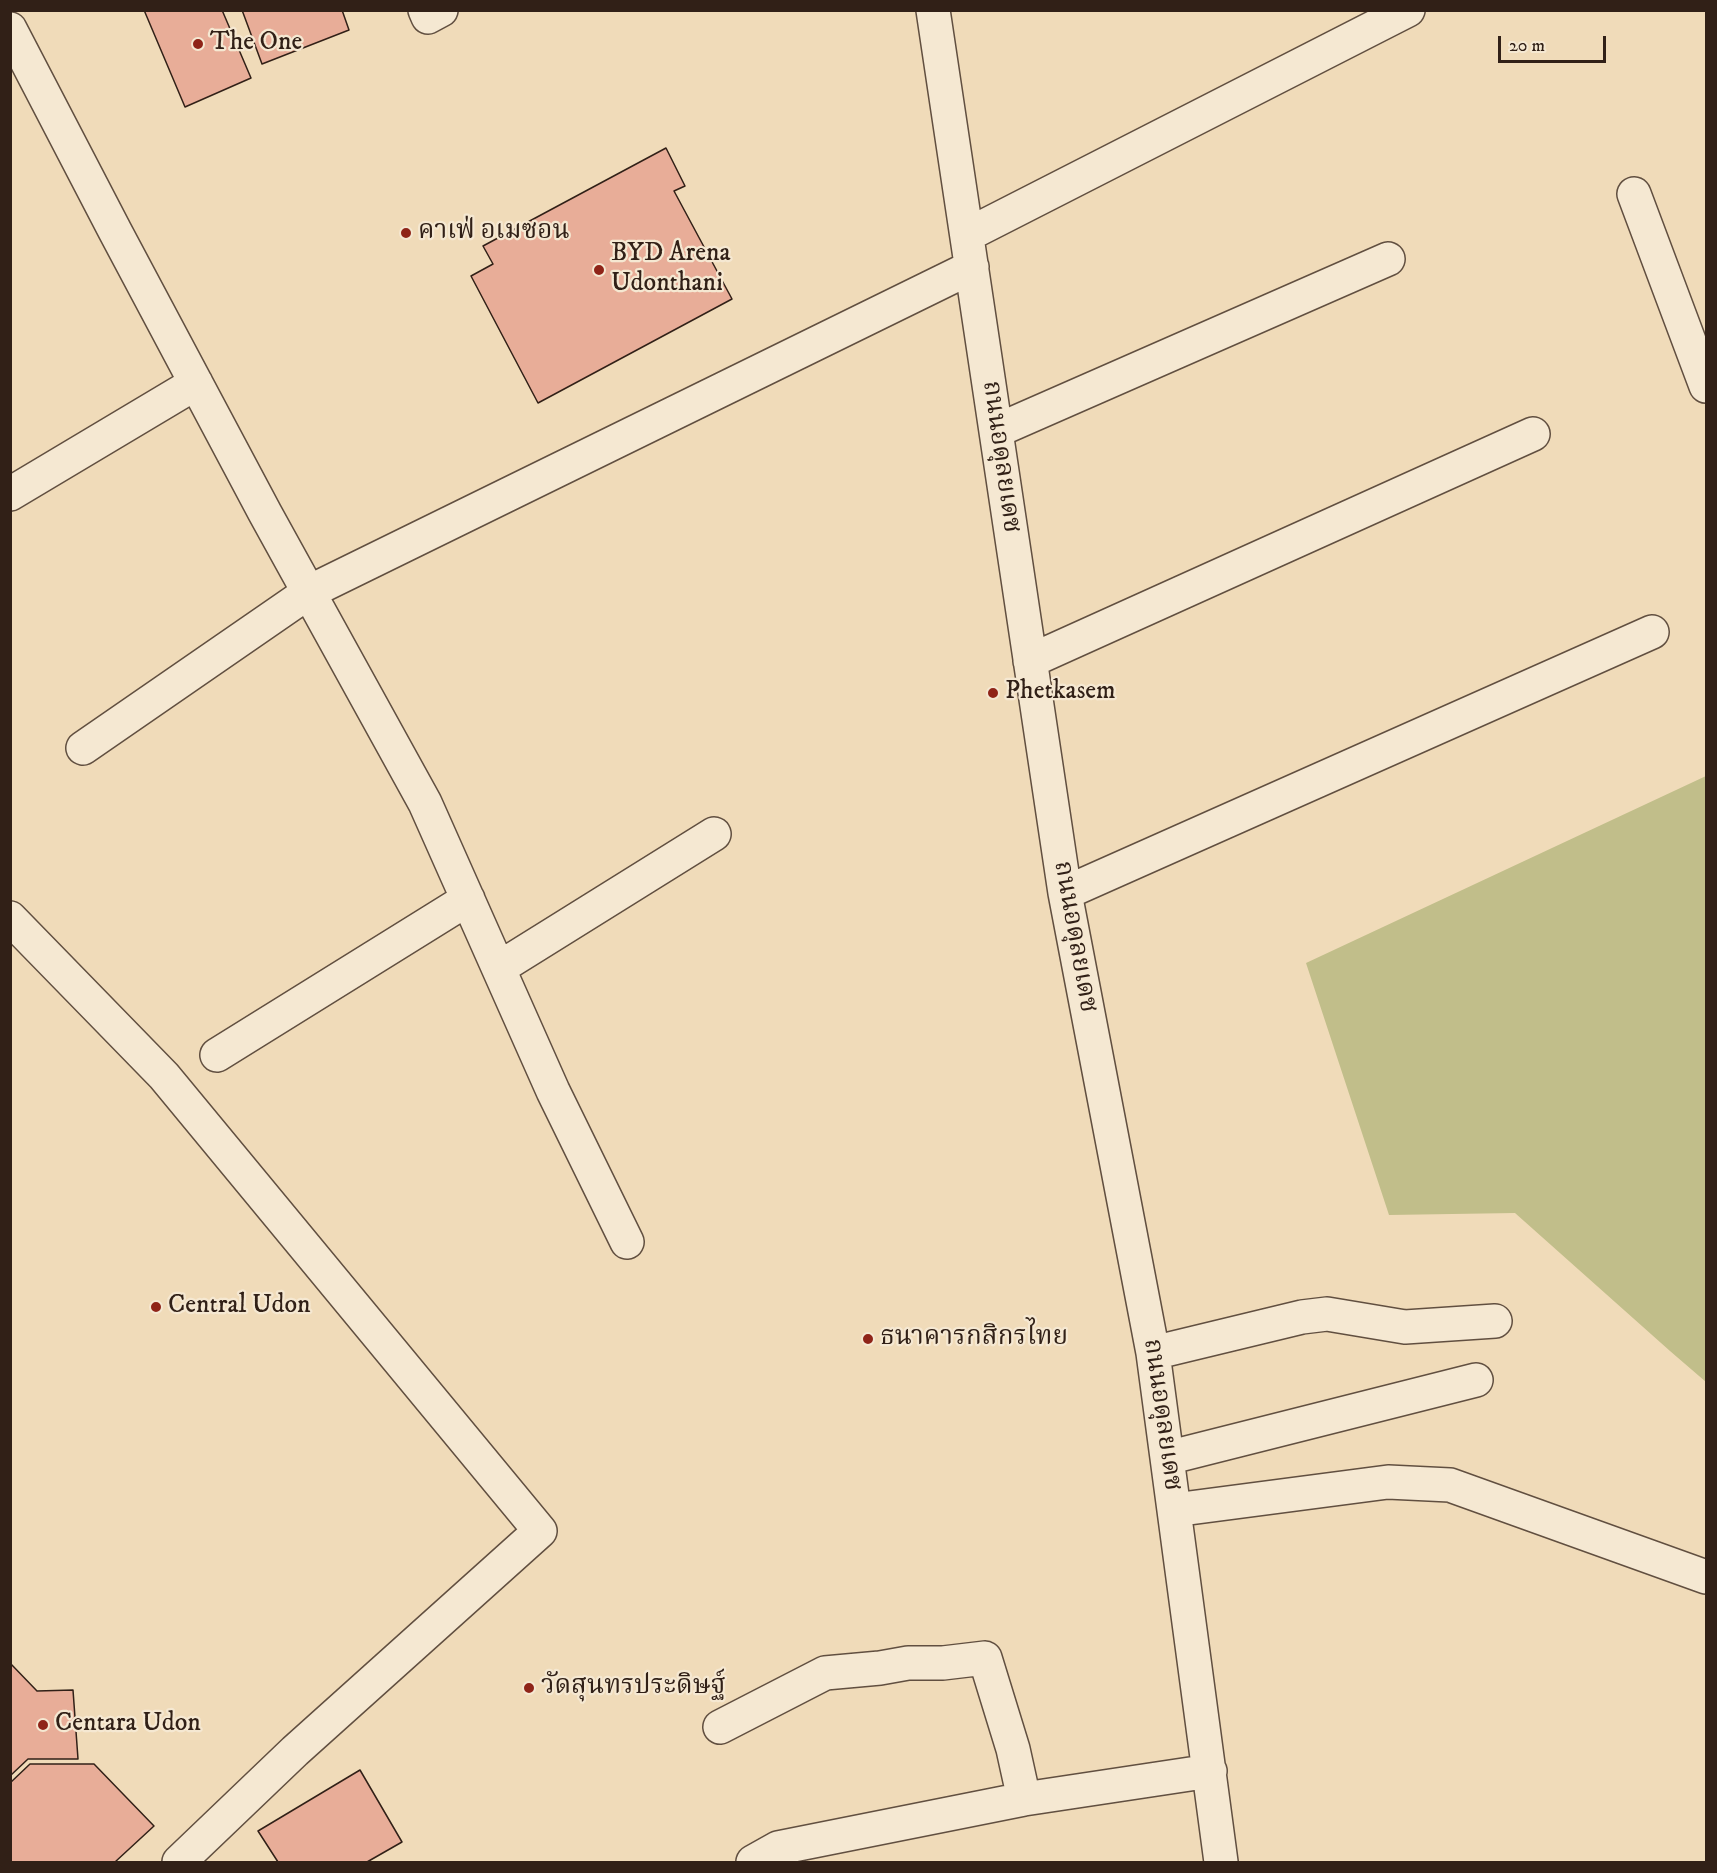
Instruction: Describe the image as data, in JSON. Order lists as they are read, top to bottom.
{
  "streets": {
    "street": ["ถนนอดุลยเดช"]
  },
  "places": [
    "The One",
    "คาเฟ่ อเมซอน",
    "BYD Arena Udonthani",
    "Phetkasem",
    "Central Udon",
    "ธนาคารกสิกรไทย",
    "วัดสุนทรประดิษฐ์",
    "Centara Udon"
  ],
  "scale_bar": "20 m"
}
